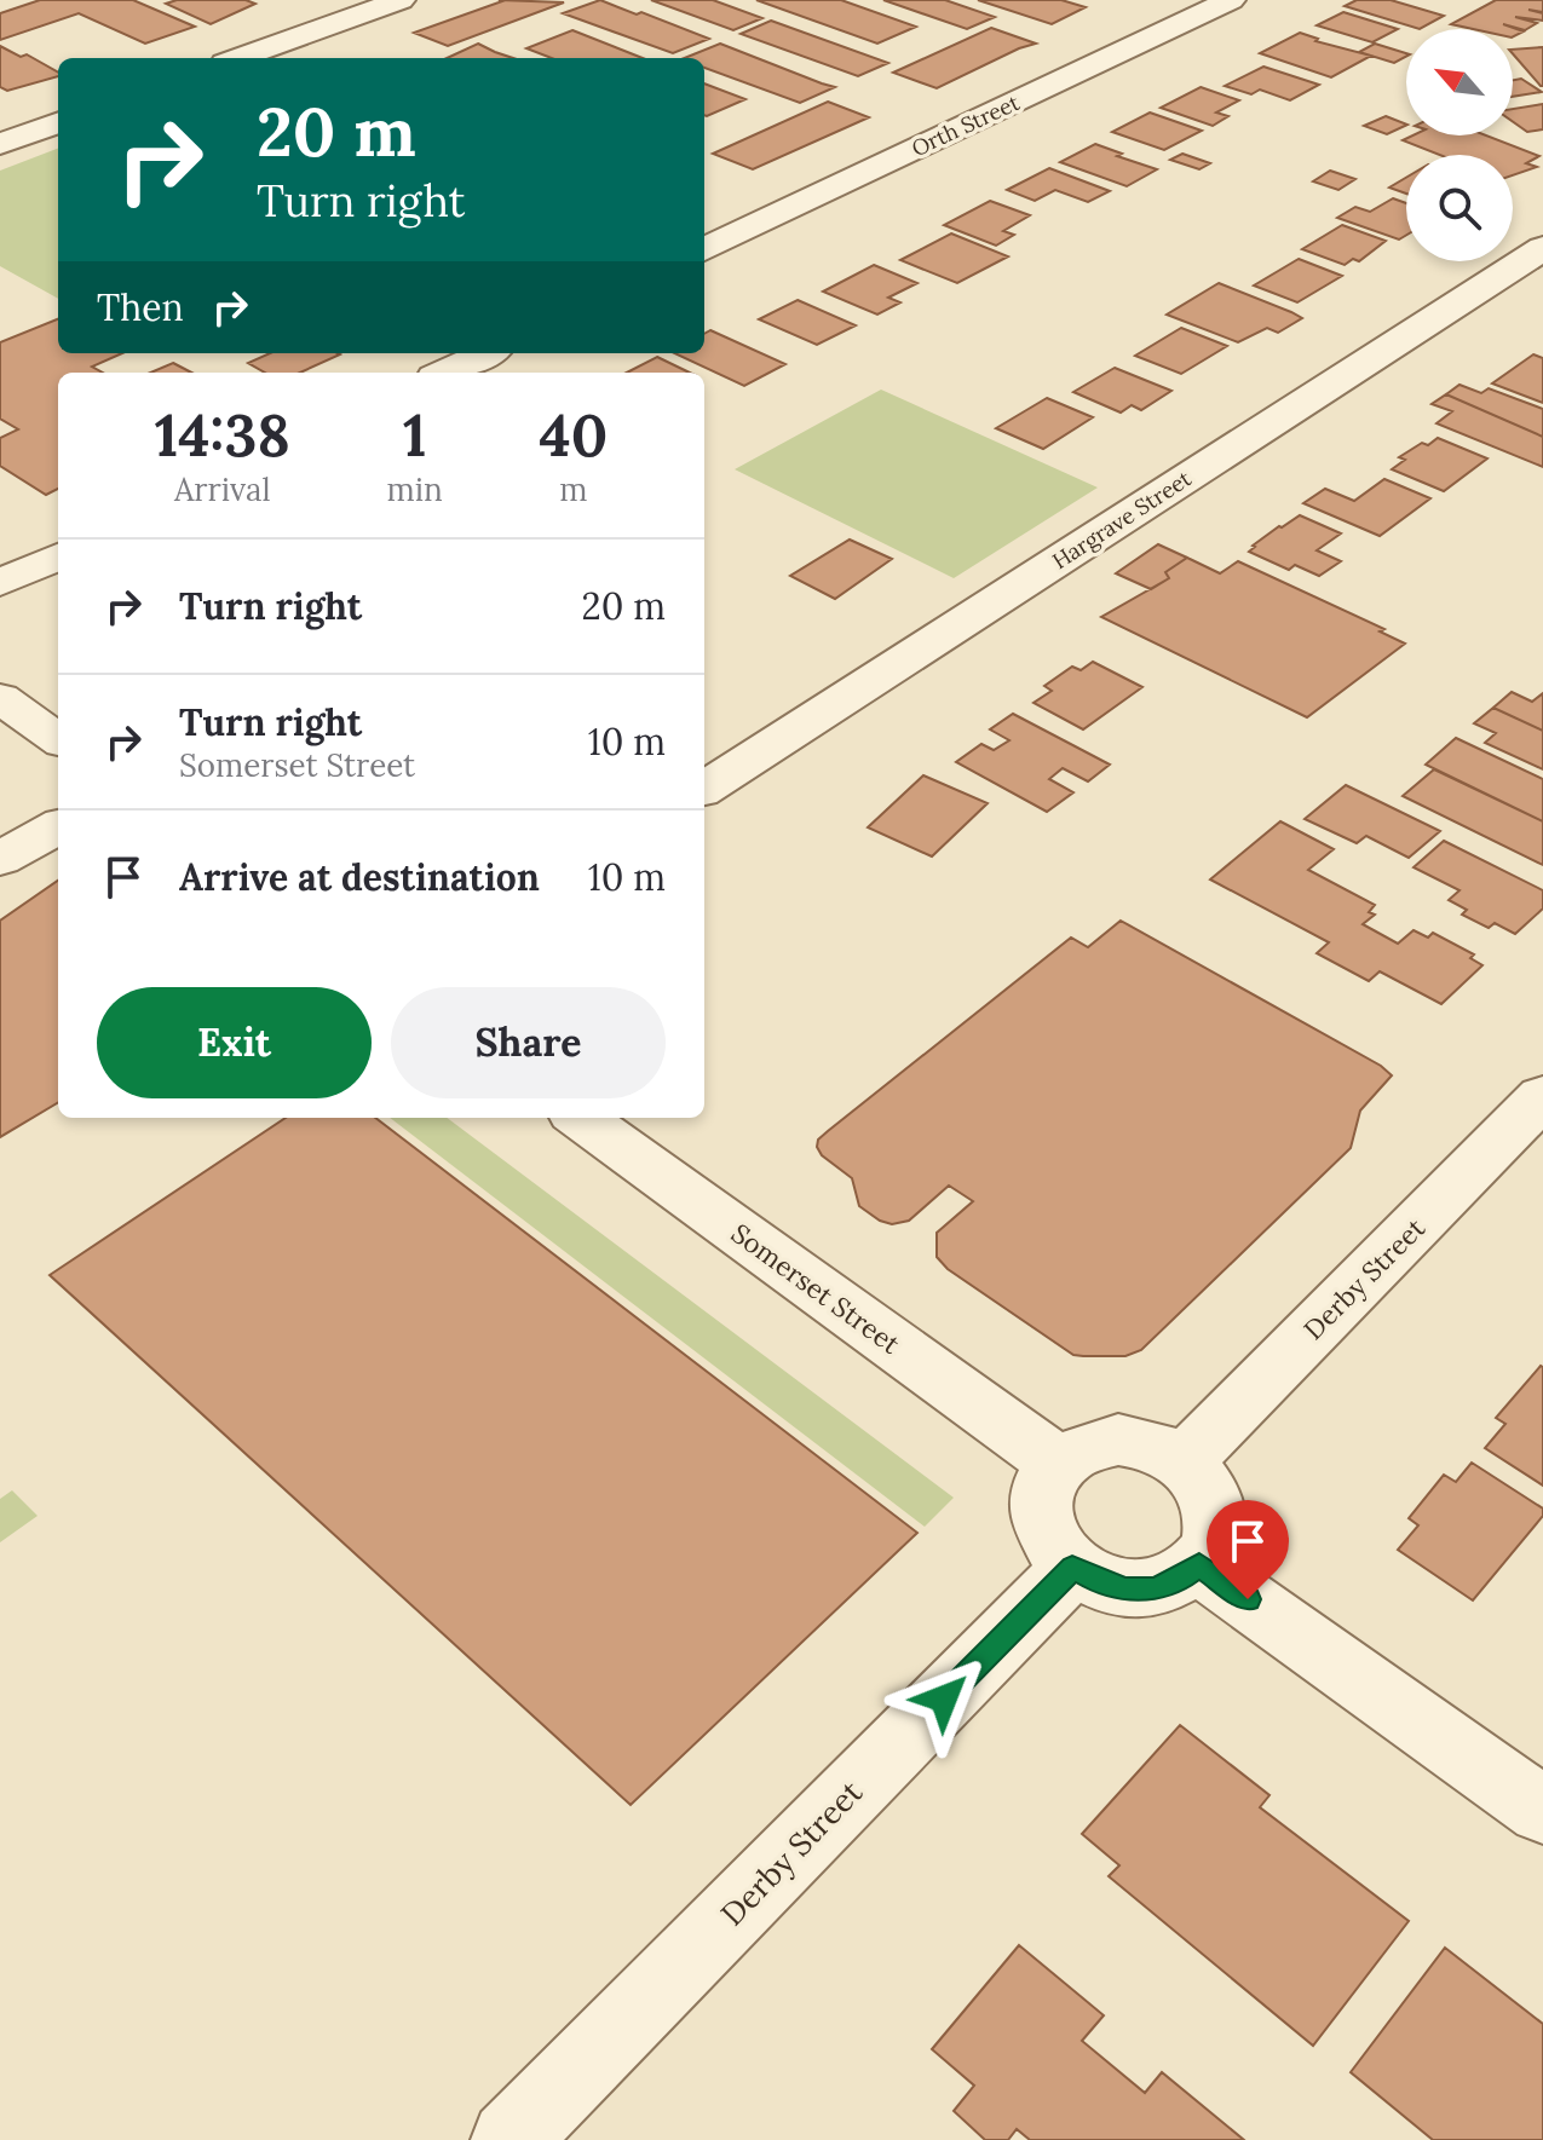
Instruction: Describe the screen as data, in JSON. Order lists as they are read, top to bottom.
{
  "streets": {
    "street": [
      "Orth Street",
      "Hargrave Street",
      "Derby Street",
      "Somerset Street"
    ]
  },
  "crossings": [
    ["Derby Street", "Somerset Street"]
  ],
  "north": "top left",
  "page": {
    "turn": ["20 m", "Turn right"],
    "then": "Then",
    "eta": [
      "14:38",
      "Arrival",
      "1",
      "min",
      "40",
      "m"
    ],
    "list": [
      {
        "name": "Turn right",
        "value": "20 m"
      },
      {
        "name": "Turn right",
        "note": "Somerset Street",
        "value": "10 m"
      },
      {
        "name": "Arrive at destination",
        "value": "10 m"
      }
    ],
    "buttons": ["Exit", "Share"]
  }
}
